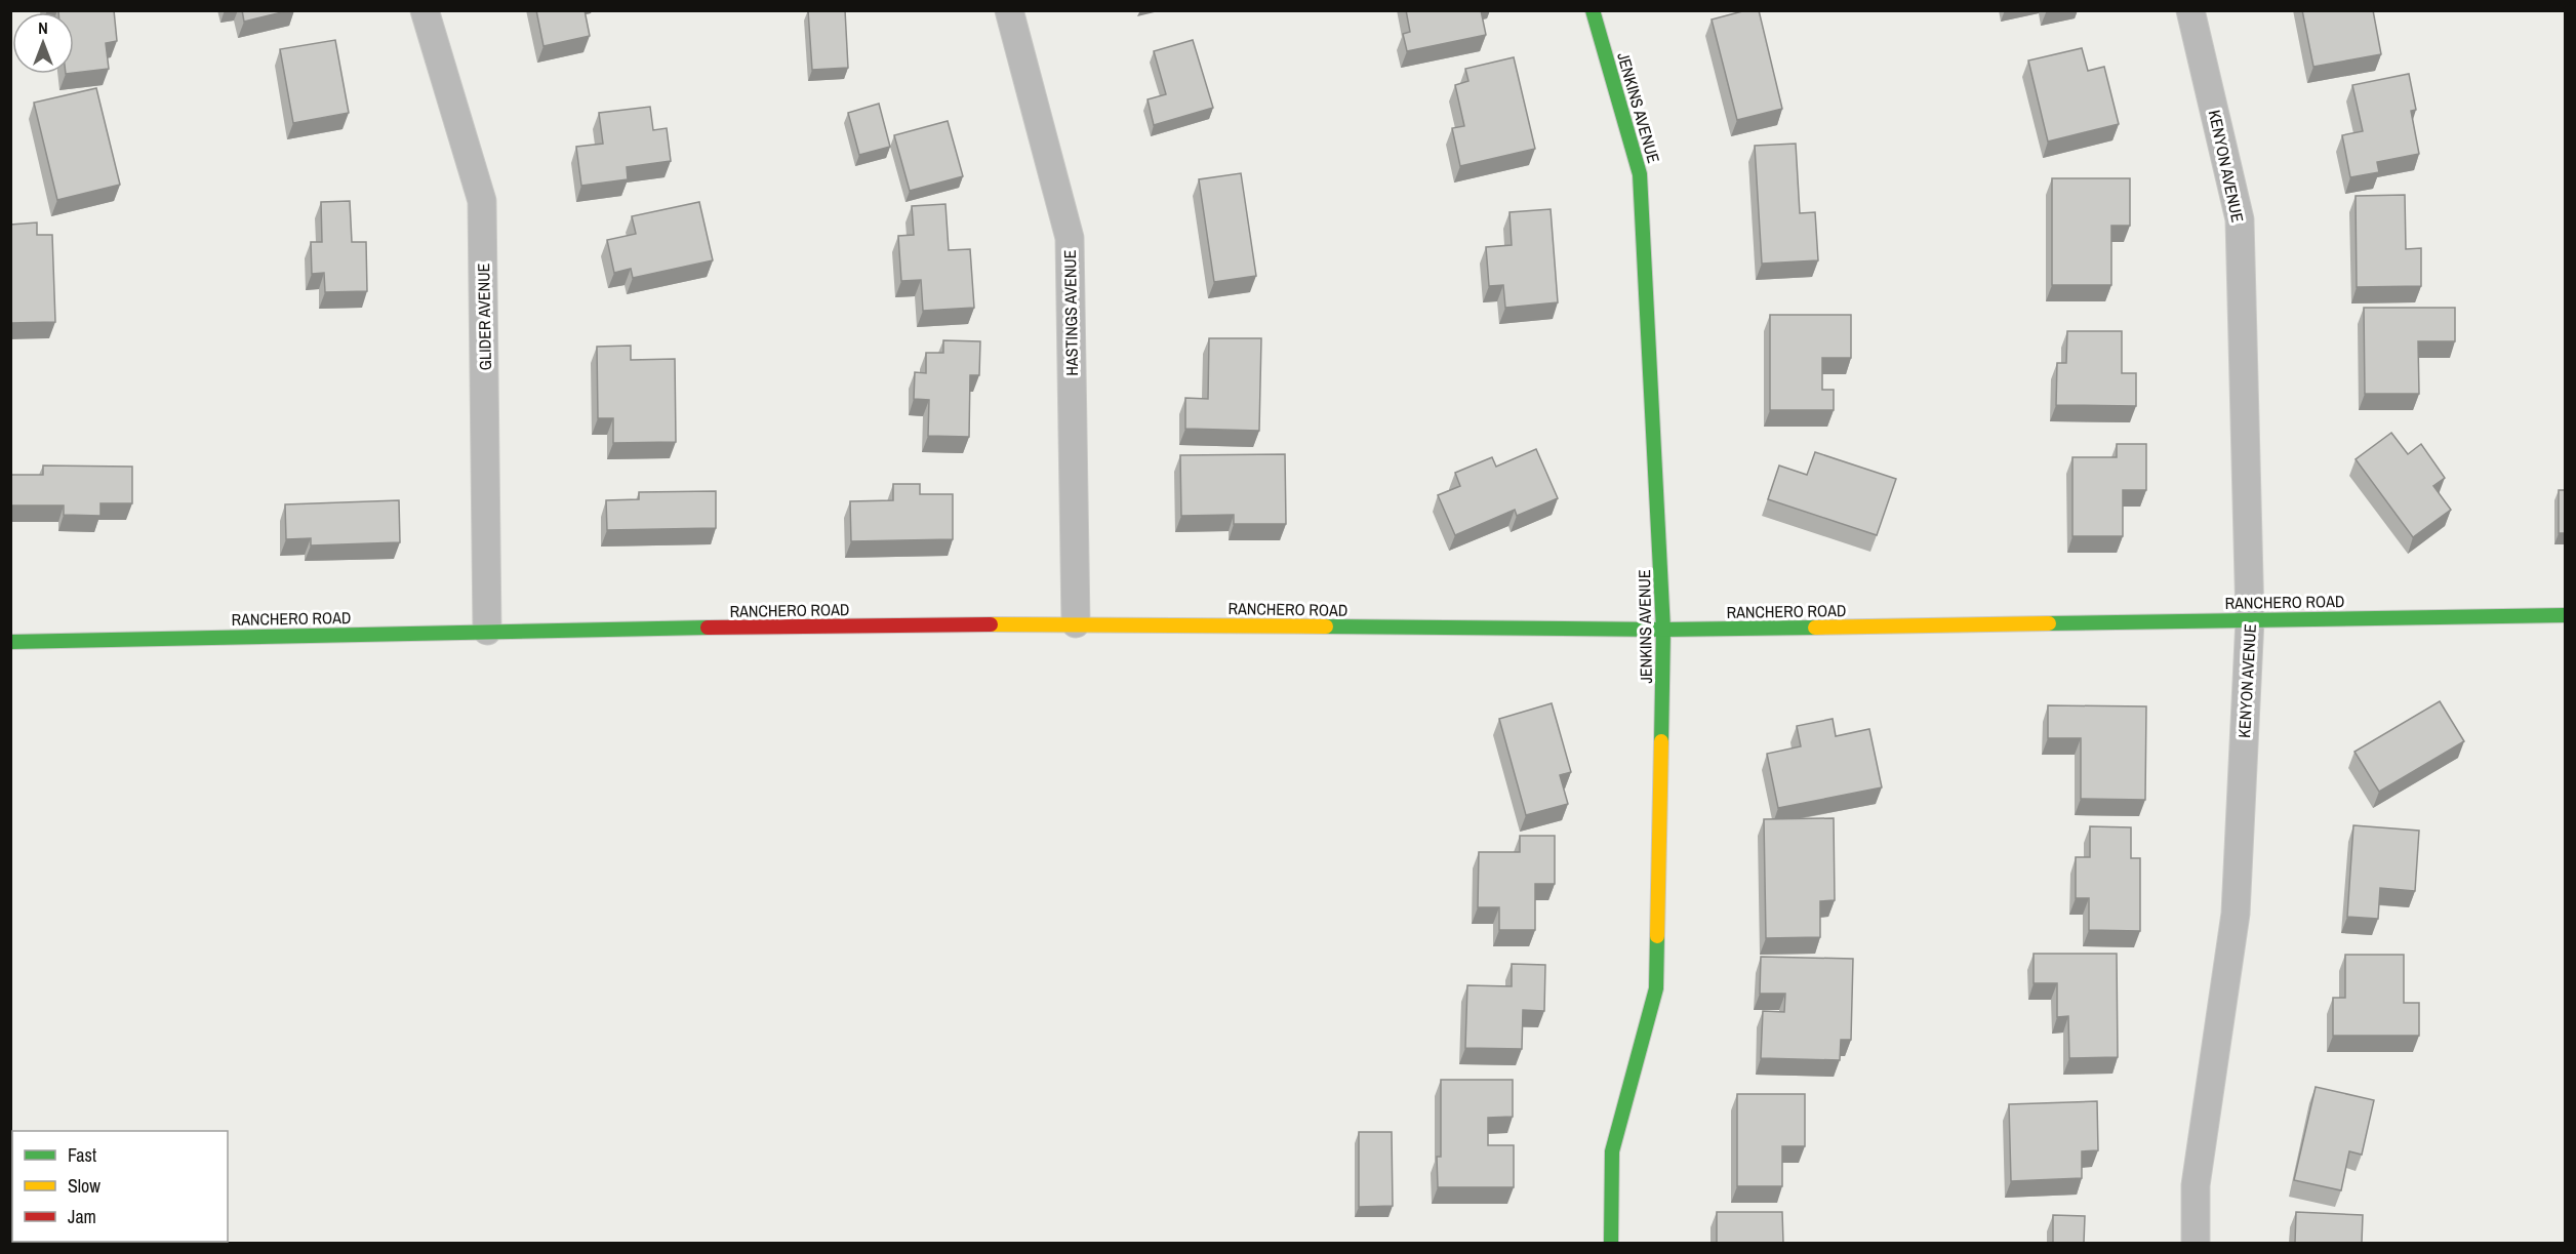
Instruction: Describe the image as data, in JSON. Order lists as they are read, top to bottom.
{
  "streets": {
    "main road": ["JENKINS AVENUE", "RANCHERO ROAD"],
    "street": ["KENYON AVENUE", "HASTINGS AVENUE", "GLIDER AVENUE"]
  },
  "crossings": [
    ["JENKINS AVENUE", "RANCHERO ROAD"],
    ["KENYON AVENUE", "RANCHERO ROAD"],
    ["HASTINGS AVENUE", "RANCHERO ROAD"],
    ["GLIDER AVENUE", "RANCHERO ROAD"]
  ],
  "legend": ["Fast", "Slow", "Jam"],
  "north": "top"
}
